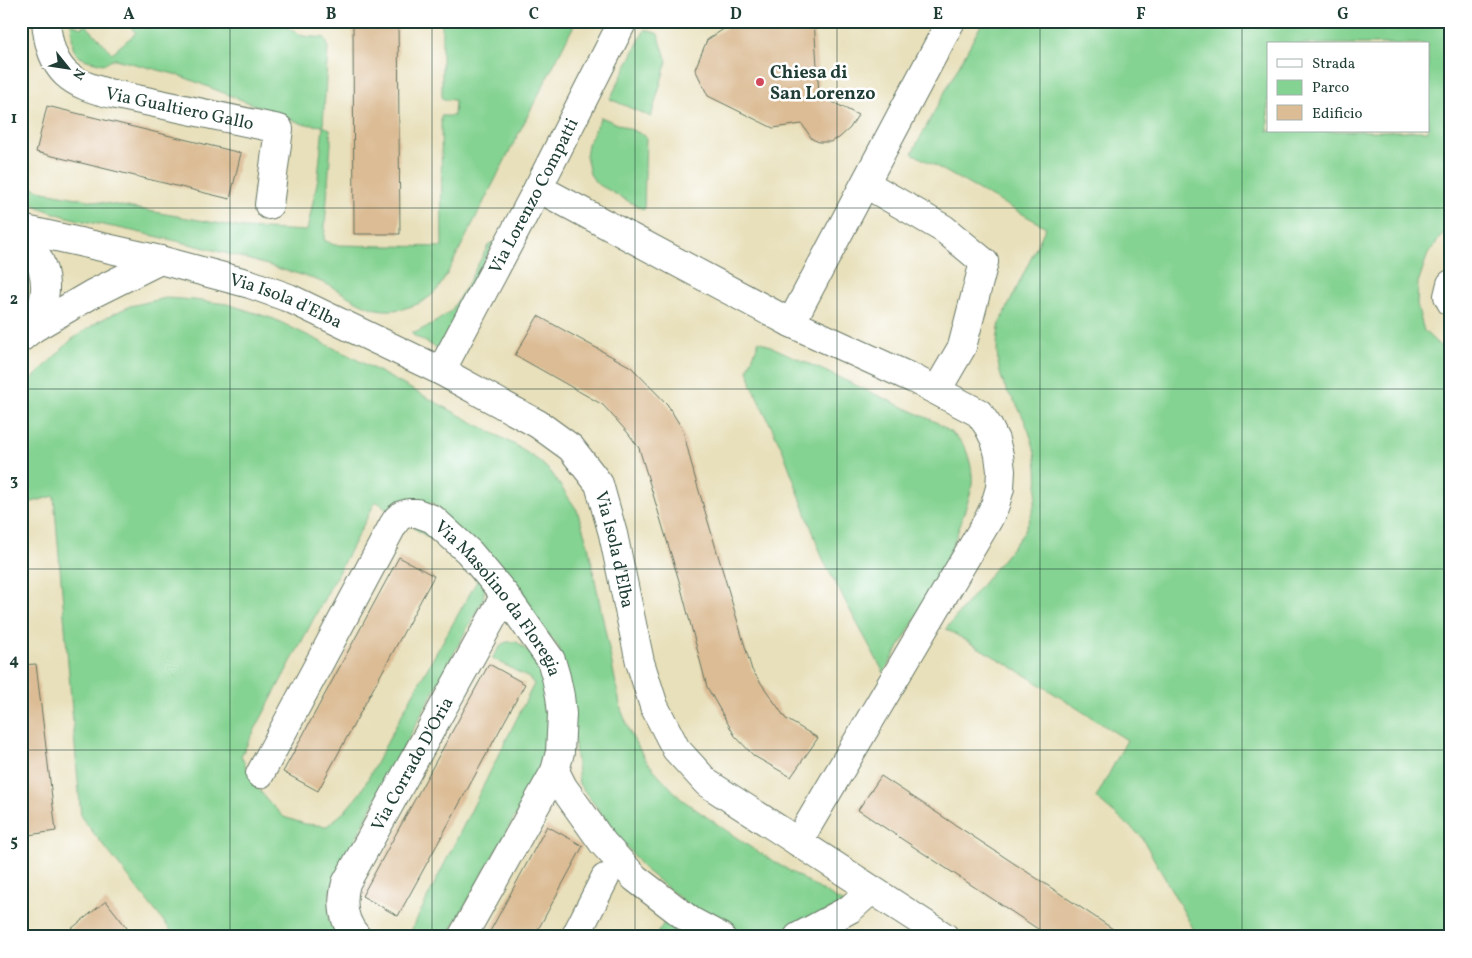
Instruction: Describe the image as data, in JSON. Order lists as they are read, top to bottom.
{
  "streets": {
    "street": [
      "Via Gualtiero Gallo",
      "Via Lorenzo Compatti",
      "Via Isola d'Elba",
      "Via Masolino da Floregia",
      "Via Corrado D'Oria"
    ]
  },
  "crossings": [
    ["Via Lorenzo Compatti", "Via Isola d'Elba"],
    ["Via Masolino da Floregia", "Via Corrado D'Oria"]
  ],
  "places": ["Chiesa di San Lorenzo"],
  "legend": ["Strada", "Parco", "Edificio"],
  "north": "bottom right",
  "grid": {
    "columns": [
      "A",
      "B",
      "C",
      "D",
      "E",
      "F",
      "G"
    ],
    "rows": [
      "1",
      "2",
      "3",
      "4",
      "5"
    ]
  }
}
